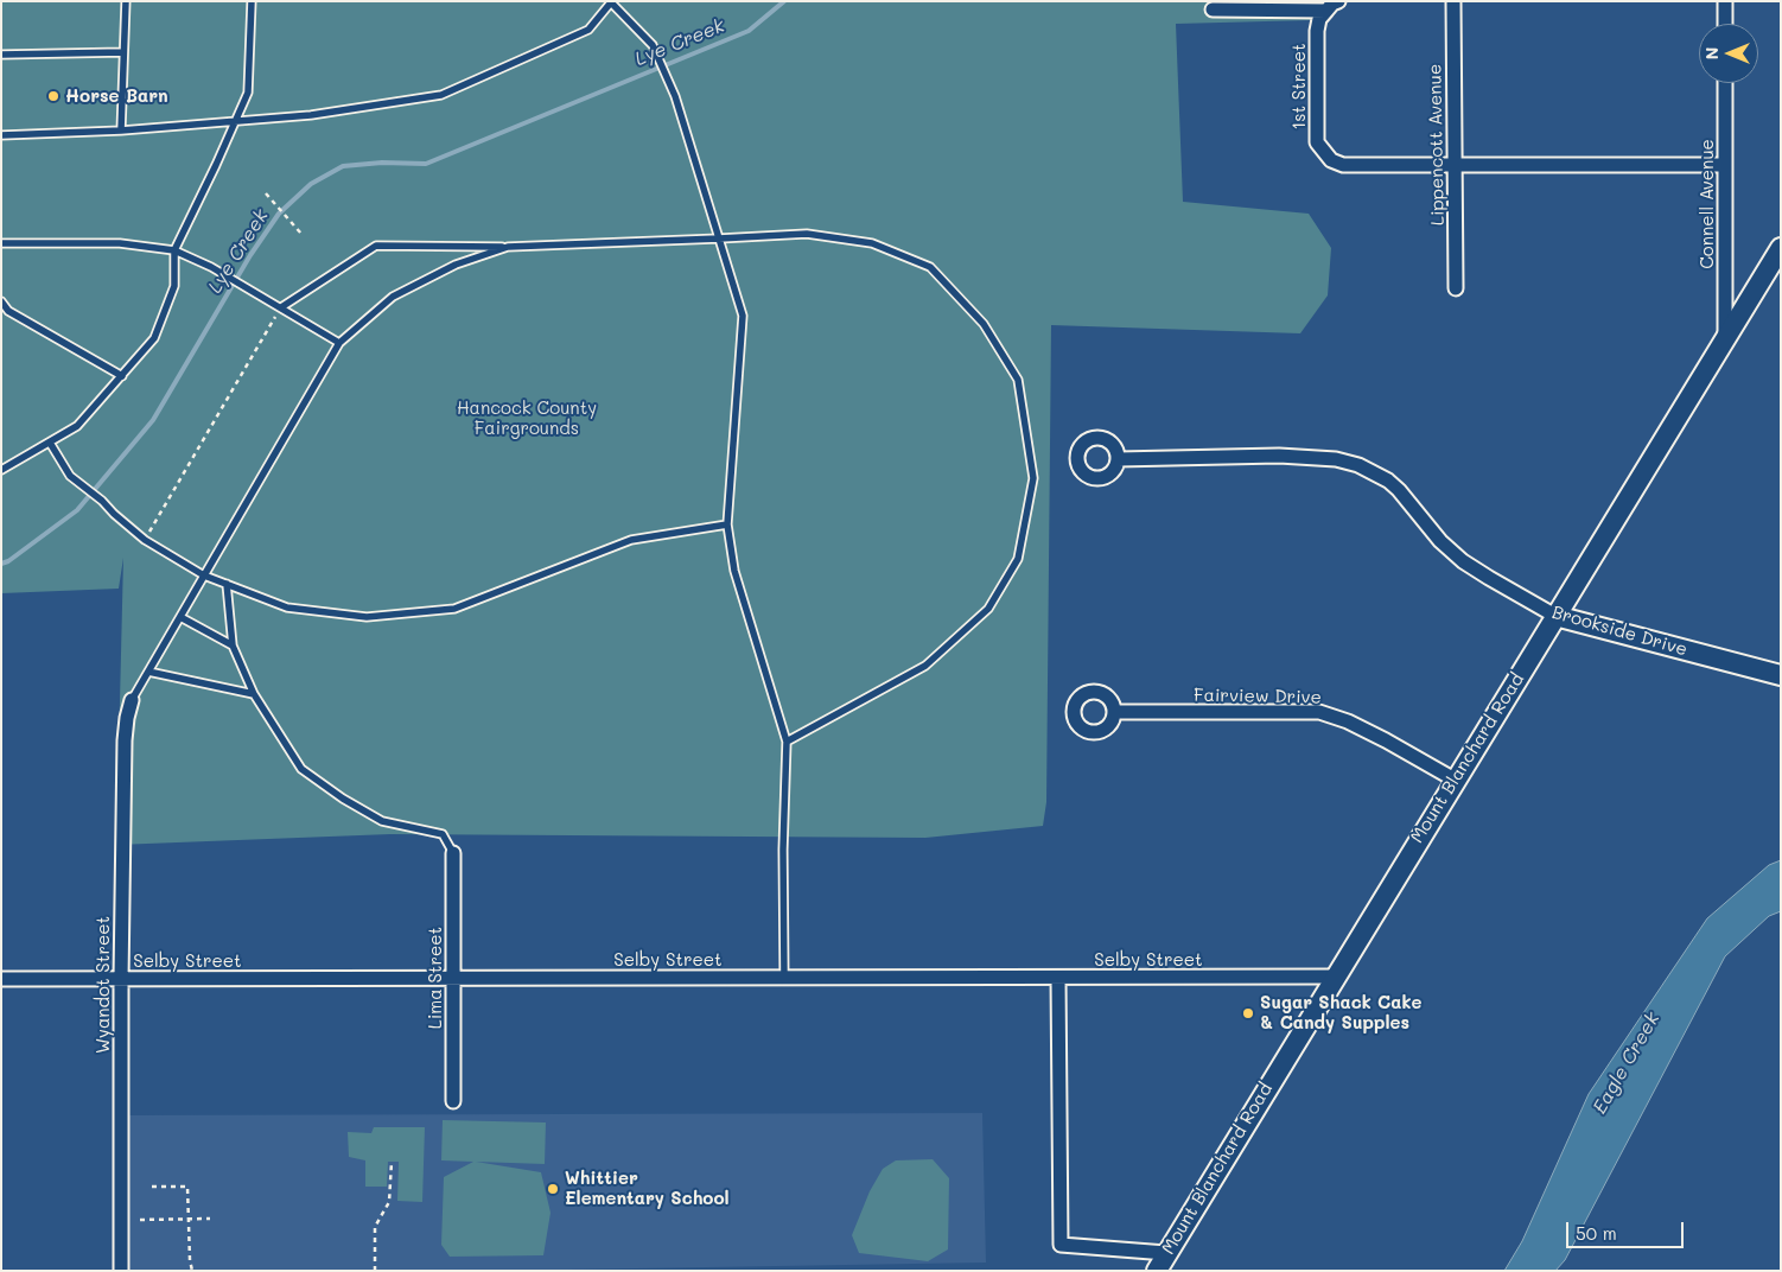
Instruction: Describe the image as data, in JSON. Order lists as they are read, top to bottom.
{
  "streets": {
    "main road": ["Brookside Drive", "Mount Blanchard Road"],
    "street": [
      "1st Street",
      "Lippencott Avenue",
      "Connell Avenue",
      "Fairview Drive",
      "Selby Street",
      "Lima Street",
      "Wyandot Street"
    ]
  },
  "crossings": [
    ["1st Street", "Lippencott Avenue"],
    ["Connell Avenue", "Mount Blanchard Road"],
    ["Brookside Drive", "Mount Blanchard Road"],
    ["Fairview Drive", "Mount Blanchard Road"],
    ["Mount Blanchard Road", "Selby Street"],
    ["Selby Street", "Lima Street"],
    ["Selby Street", "Wyandot Street"]
  ],
  "water": ["Lye Creek", "Eagle Creek"],
  "parks": ["Hancock County Fairgrounds"],
  "places": ["Horse Barn", "Sugar Shack Cake & Candy Supples", "Whittier Elementary School"],
  "scale_bar": "50 m",
  "north": "left"
}
